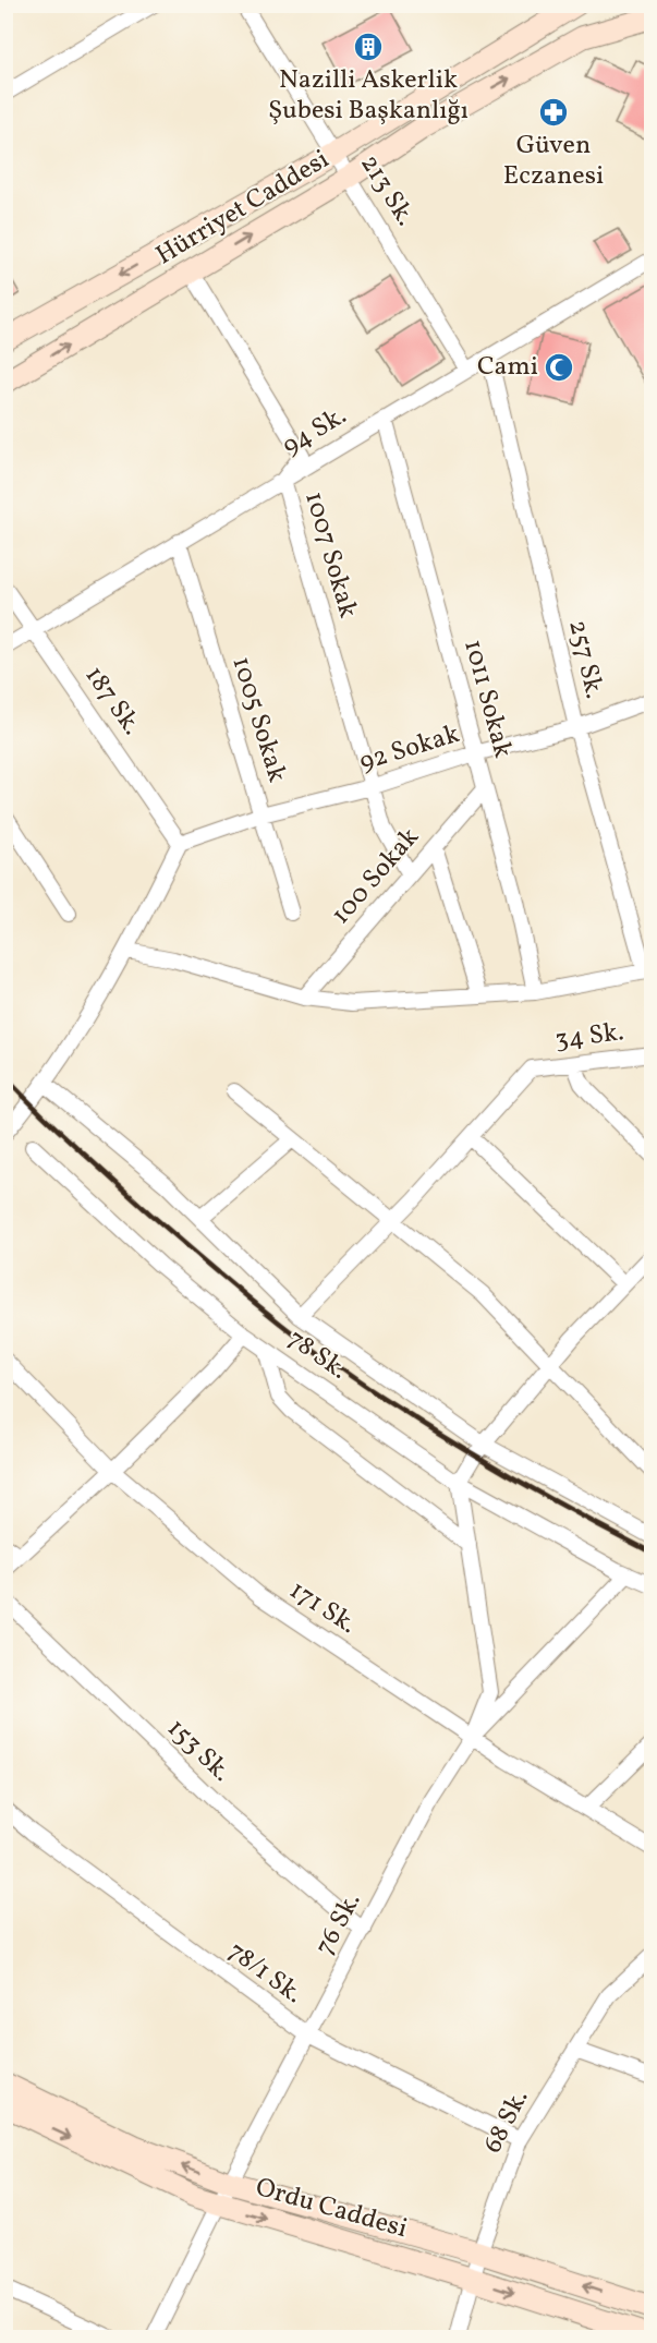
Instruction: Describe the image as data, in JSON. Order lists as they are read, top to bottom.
{
  "streets": {
    "main road": ["Hürriyet Caddesi", "Ordu Caddesi"],
    "street": [
      "213 Sk.",
      "94 Sk.",
      "1007 Sokak",
      "257 Sk.",
      "1011 Sokak",
      "187 Sk.",
      "1005 Sokak",
      "92 Sokak",
      "100 Sokak",
      "34 Sk.",
      "78 Sk.",
      "171 Sk.",
      "153 Sk.",
      "76 Sk.",
      "78/1 Sk.",
      "68 Sk."
    ]
  },
  "crossings": [
    ["213 Sk.", "Hürriyet Caddesi"],
    ["213 Sk.", "94 Sk."],
    ["Hürriyet Caddesi", "1007 Sokak"],
    ["94 Sk.", "1007 Sokak"],
    ["94 Sk.", "257 Sk."],
    ["94 Sk.", "1011 Sokak"],
    ["94 Sk.", "187 Sk."],
    ["94 Sk.", "1005 Sokak"],
    ["1007 Sokak", "92 Sokak"],
    ["1007 Sokak", "100 Sokak"],
    ["257 Sk.", "92 Sokak"],
    ["1011 Sokak", "92 Sokak"],
    ["1011 Sokak", "100 Sokak"],
    ["187 Sk.", "92 Sokak"],
    ["1005 Sokak", "92 Sokak"],
    ["78 Sk.", "76 Sk."],
    ["171 Sk.", "76 Sk."],
    ["153 Sk.", "76 Sk."],
    ["76 Sk.", "78/1 Sk."],
    ["76 Sk.", "Ordu Caddesi"],
    ["78/1 Sk.", "68 Sk."],
    ["68 Sk.", "Ordu Caddesi"]
  ],
  "places": {
    "building": ["Nazilli Askerlik Şubesi Başkanlığı"],
    "pharmacy": ["Güven Eczanesi"],
    "mosque": ["Cami"]
  }
}
